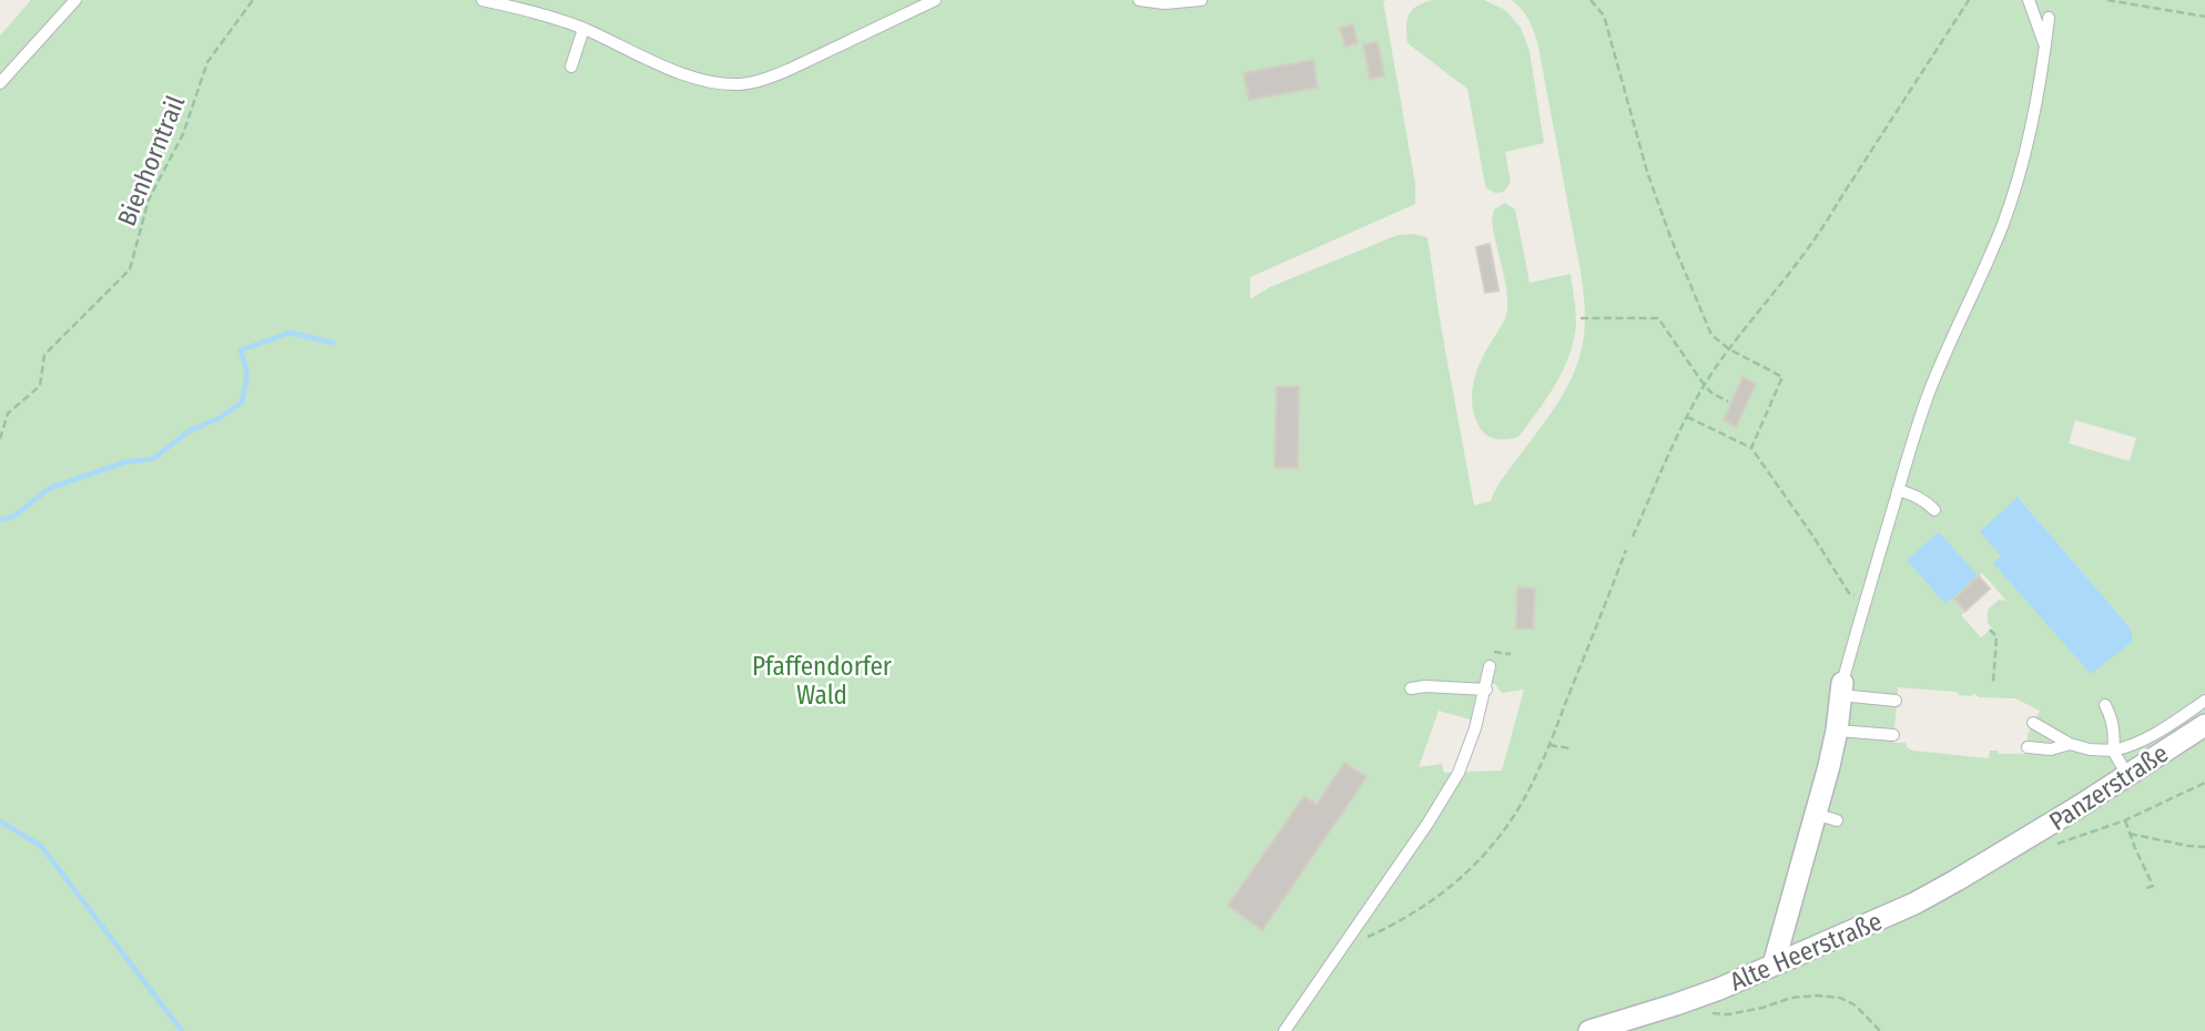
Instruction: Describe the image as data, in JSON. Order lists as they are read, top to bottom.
{
  "streets": {
    "street": ["Panzerstraße", "Alte Heerstraße"],
    "path": ["Bienhorntrail"]
  },
  "crossings": [
    ["Panzerstraße", "Alte Heerstraße"]
  ],
  "parks": ["Pfaffendorfer Wald"]
}
